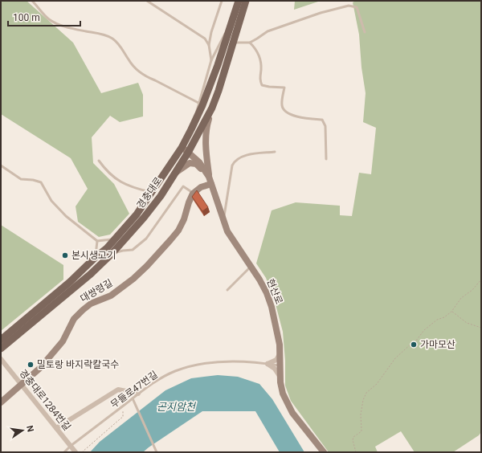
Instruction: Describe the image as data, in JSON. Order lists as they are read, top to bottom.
{
  "streets": {
    "main road": ["경충대로"],
    "street": ["대쌍령길", "현산로", "경충대로1284번길"],
    "lane": ["무들로47번길"]
  },
  "crossings": [
    ["경충대로", "현산로"],
    ["대쌍령길", "경충대로1284번길"],
    ["현산로", "무들로47번길"],
    ["무들로47번길", "경충대로1284번길"]
  ],
  "water": ["곤지암천"],
  "places": ["본시생고기", "가마모산", "밀토랑 바지락칼국수"],
  "scale_bar": "100 m",
  "north": "right"
}
